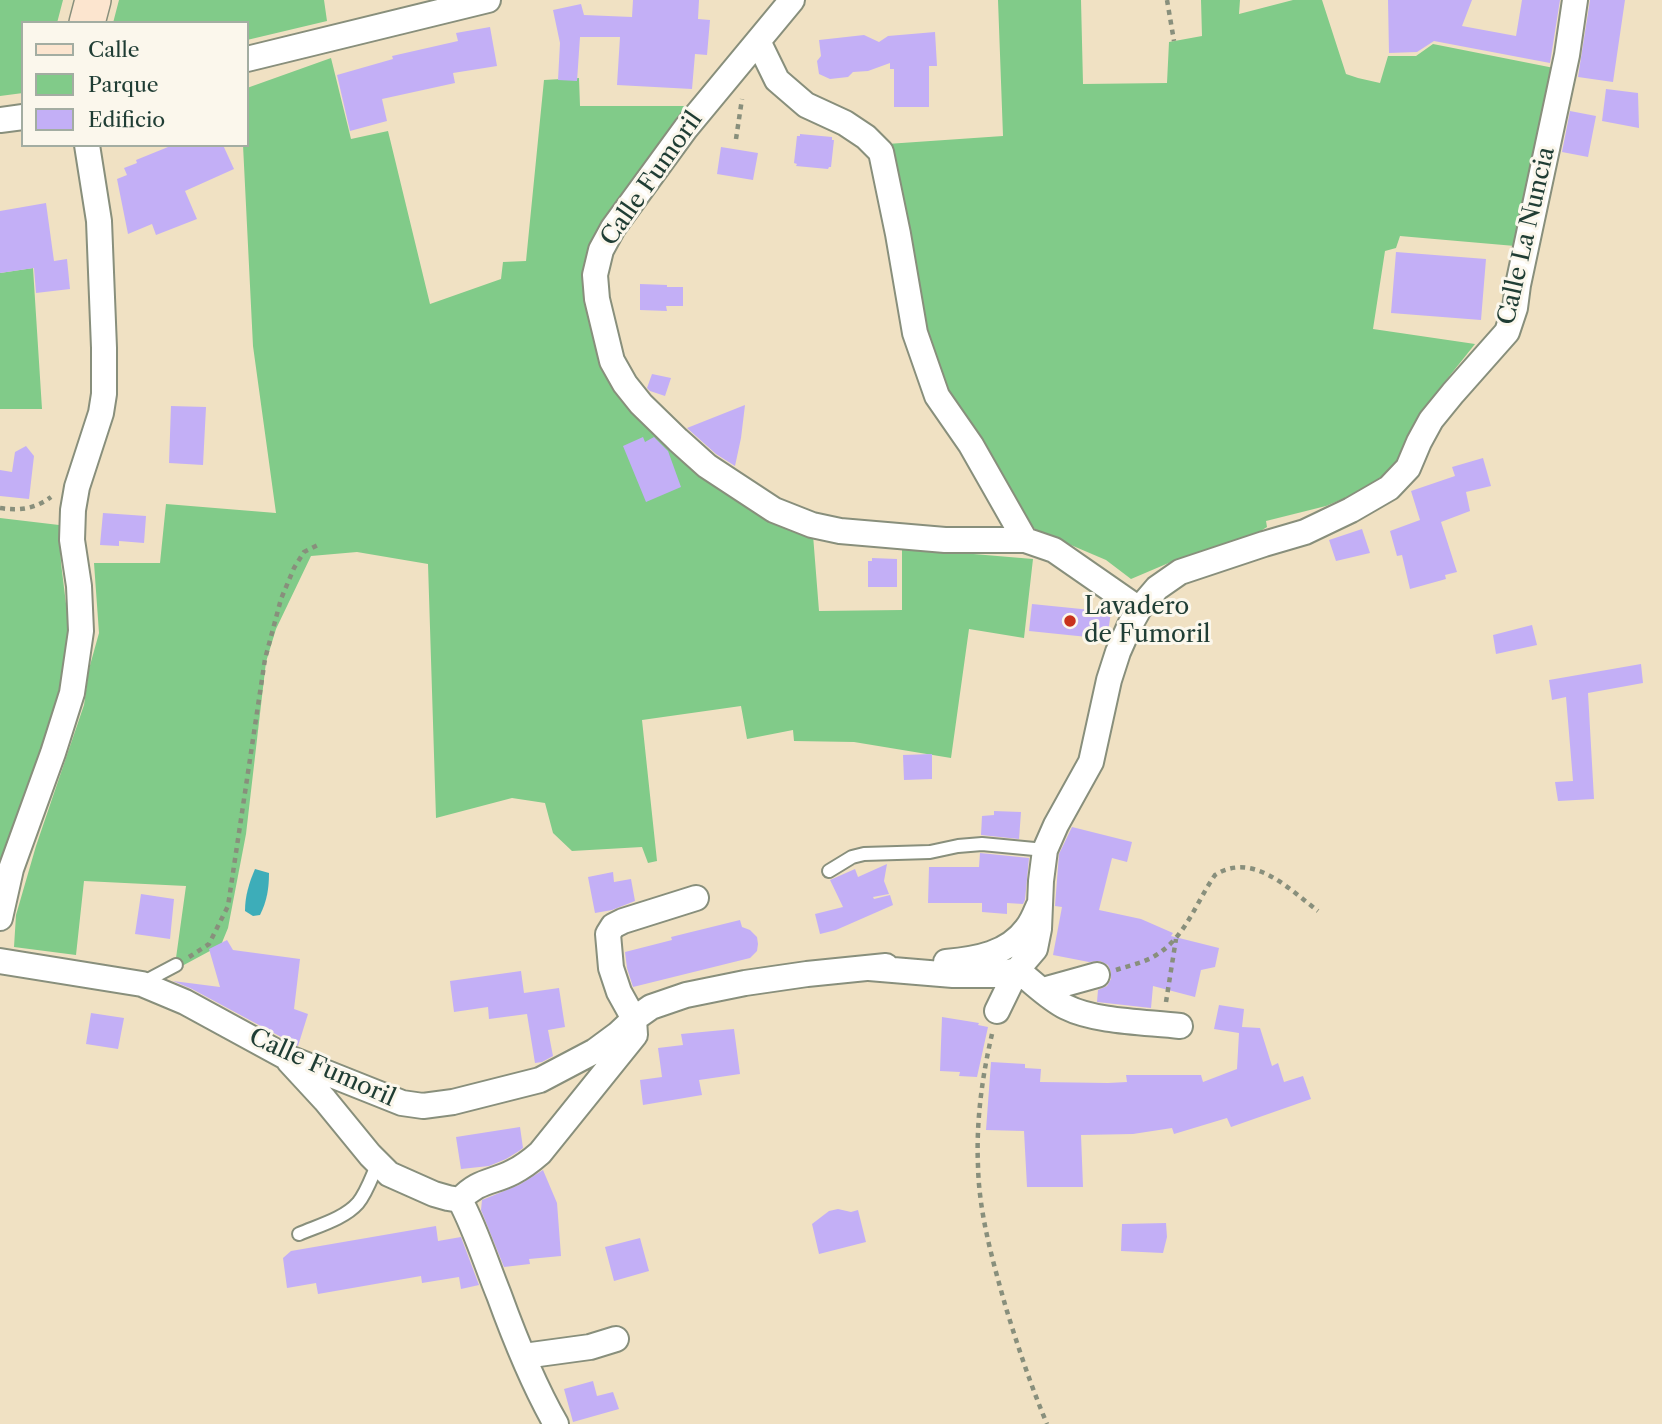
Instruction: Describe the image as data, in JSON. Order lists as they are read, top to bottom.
{
  "streets": {
    "street": ["Calle Fumoril", "Calle La Nuncia"]
  },
  "crossings": [
    ["Calle Fumoril", "Calle La Nuncia"]
  ],
  "places": ["Lavadero de Fumoril"],
  "legend": ["Calle", "Parque", "Edificio"]
}
